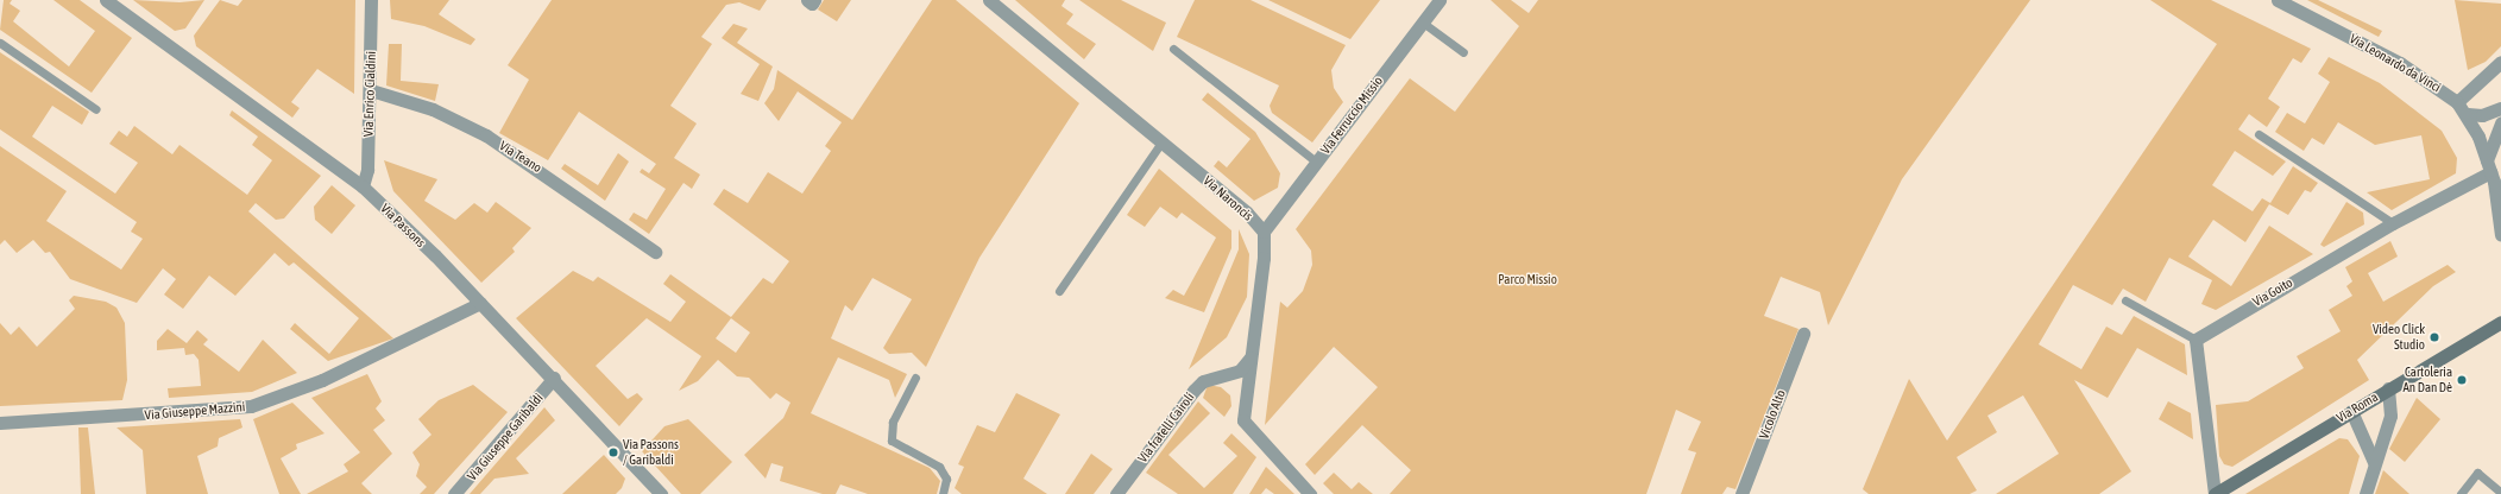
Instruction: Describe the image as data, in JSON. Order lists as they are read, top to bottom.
{
  "streets": {
    "main road": ["Via Roma"],
    "street": [
      "Via Leonardo da Vinci",
      "Via Enrico Cialdini",
      "Via Ferruccio Missio",
      "Via Teano",
      "Via Naroncis",
      "Via Passons",
      "Via Goito",
      "Via Giuseppe Mazzini",
      "Vicolo Alto",
      "Via fratelli Cairoli",
      "Via Giuseppe Garibaldi"
    ]
  },
  "crossings": [
    ["Via Leonardo da Vinci", "Via Goito"],
    ["Via Enrico Cialdini", "Via Teano"],
    ["Via Enrico Cialdini", "Via Passons"],
    ["Via Ferruccio Missio", "Via Naroncis"],
    ["Via Naroncis", "Via fratelli Cairoli"],
    ["Via Passons", "Via Giuseppe Mazzini"],
    ["Via Passons", "Via Giuseppe Garibaldi"]
  ],
  "parks": ["Parco Missio"],
  "places": ["Video Click Studio", "Cartoleria An Dan Dè", "Via Passons / Garibaldi"]
}
